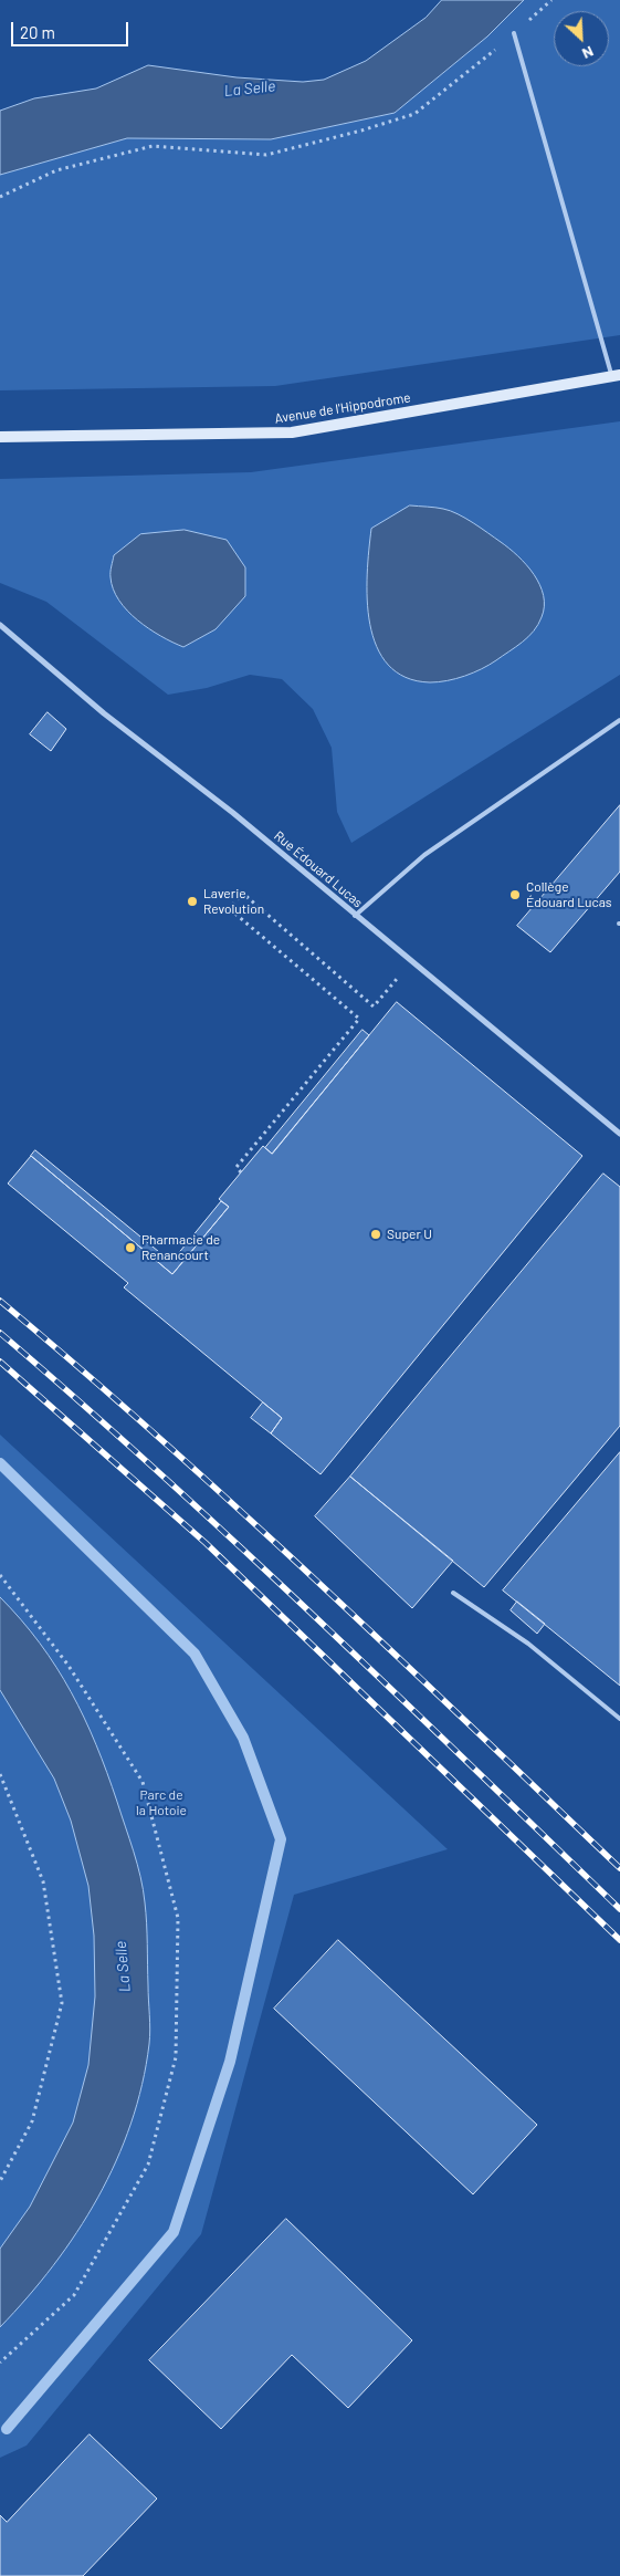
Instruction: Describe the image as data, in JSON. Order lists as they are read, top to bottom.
{
  "streets": {
    "main road": ["Avenue de l'Hippodrome"],
    "street": ["Rue Édouard Lucas"]
  },
  "water": ["La Selle"],
  "parks": ["Parc de la Hotoie"],
  "places": [
    "Collège Édouard Lucas",
    "Laverie Revolution",
    "Super U",
    "Pharmacie de Renancourt"
  ],
  "scale_bar": "20 m",
  "north": "bottom right"
}
